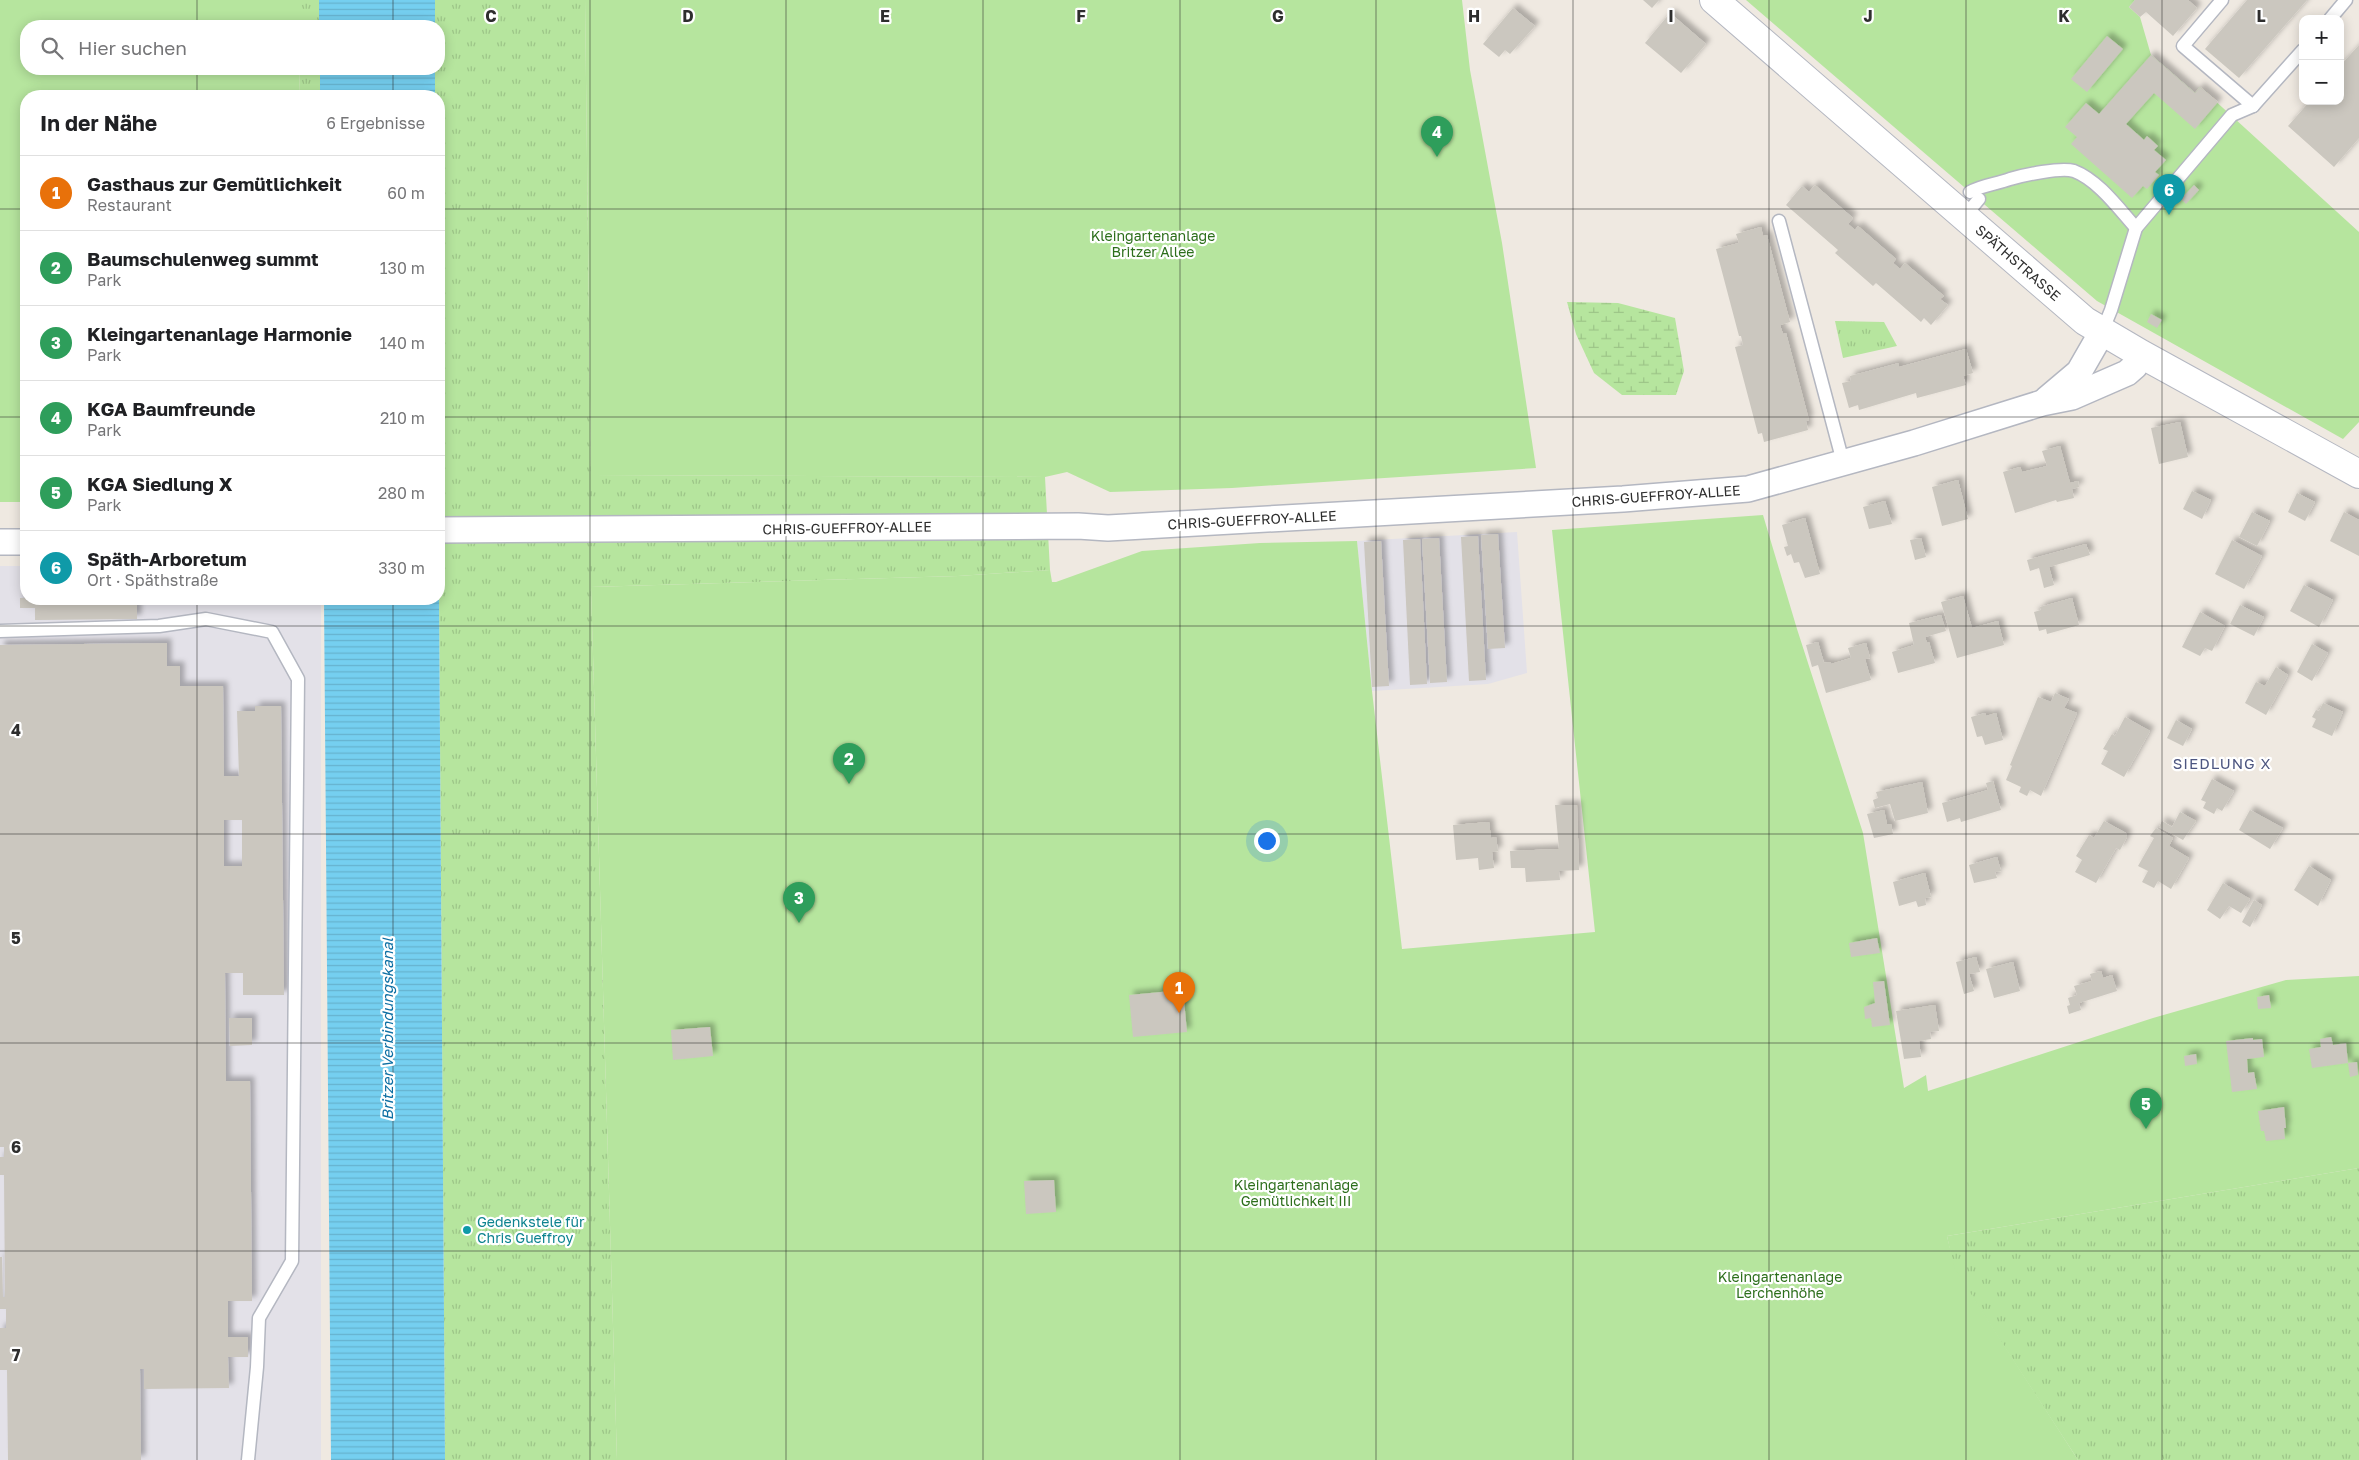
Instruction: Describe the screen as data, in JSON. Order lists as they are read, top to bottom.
{
  "streets": {
    "main road": ["SPÄTHSTRASSE"],
    "street": ["CHRIS-GUEFFROY-ALLEE"]
  },
  "crossings": [
    ["SPÄTHSTRASSE", "CHRIS-GUEFFROY-ALLEE"]
  ],
  "districts": ["SIEDLUNG X"],
  "water": ["Britzer Verbindungskanal"],
  "parks": ["Kleingartenanlage Britzer Allee", "Kleingartenanlage Gemütlichkeit III", "Kleingartenanlage Lerchenhöhe"],
  "places": ["Gedenkstele für Chris Gueffroy"],
  "page": {
    "map_buttons": ["+", "−"],
    "search": "Hier suchen",
    "heading": ["In der Nähe", "6 Ergebnisse"],
    "pins": [
      "4",
      "6",
      "2",
      "3",
      "1",
      "5"
    ],
    "list": [
      {
        "mark": "1",
        "name": "Gasthaus zur Gemütlichkeit",
        "note": "Restaurant",
        "value": "60 m"
      },
      {
        "mark": "2",
        "name": "Baumschulenweg summt",
        "note": "Park",
        "value": "130 m"
      },
      {
        "mark": "3",
        "name": "Kleingartenanlage Harmonie",
        "note": "Park",
        "value": "140 m"
      },
      {
        "mark": "4",
        "name": "KGA Baumfreunde",
        "note": "Park",
        "value": "210 m"
      },
      {
        "mark": "5",
        "name": "KGA Siedlung X",
        "note": "Park",
        "value": "280 m"
      },
      {
        "mark": "6",
        "name": "Späth-Arboretum",
        "note": "Ort · Späthstraße",
        "value": "330 m"
      }
    ]
  },
  "grid": {
    "columns": [
      "C",
      "D",
      "E",
      "F",
      "G",
      "H",
      "I",
      "J",
      "K",
      "L"
    ],
    "rows": [
      "4",
      "5",
      "6",
      "7"
    ]
  }
}
